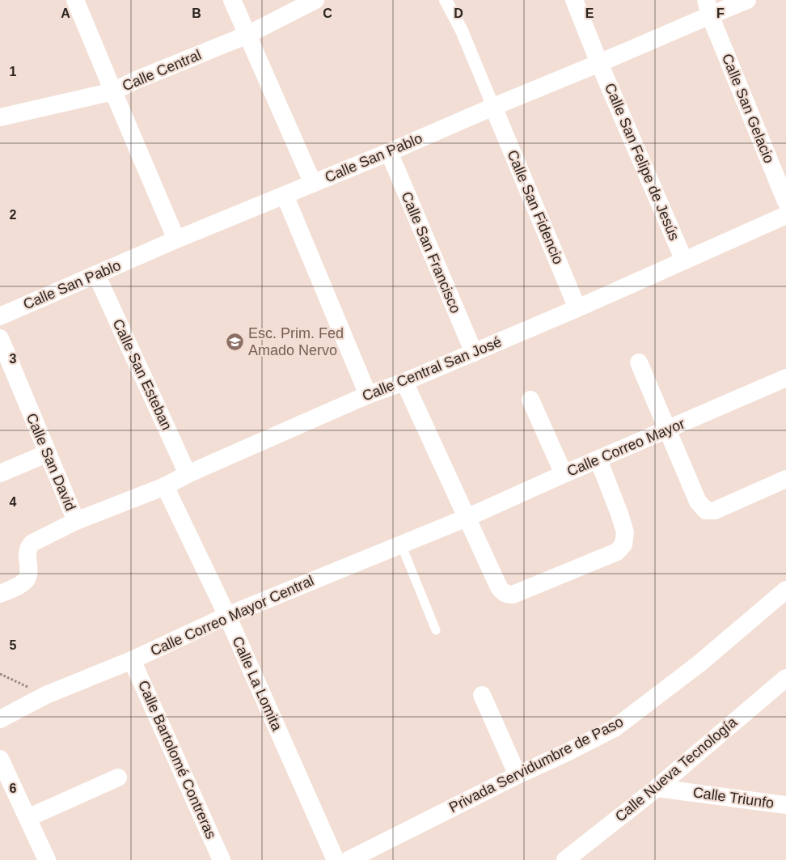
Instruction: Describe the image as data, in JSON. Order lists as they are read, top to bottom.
{
  "streets": {
    "street": [
      "Calle Central",
      "Calle San Gelacio",
      "Calle San Pablo",
      "Calle San Felipe de Jesús",
      "Calle San Fidencio",
      "Calle San Francisco",
      "Calle Central San José",
      "Calle San Esteban",
      "Calle Correo Mayor",
      "Calle San David",
      "Calle Correo Mayor Central",
      "Calle La Lomita",
      "Calle Bartolomé Contreras",
      "Privada Servidumbre de Paso",
      "Calle Nueva Tecnología",
      "Calle Triunfo"
    ]
  },
  "crossings": [
    ["Calle San Gelacio", "Calle San Pablo"],
    ["Calle San Pablo", "Calle San Felipe de Jesús"],
    ["Calle San Pablo", "Calle San Fidencio"],
    ["Calle San Pablo", "Calle San Francisco"],
    ["Calle San Pablo", "Calle San Esteban"],
    ["Calle San Felipe de Jesús", "Calle Central San José"],
    ["Calle San Fidencio", "Calle Central San José"],
    ["Calle San Francisco", "Calle Central San José"],
    ["Calle Central San José", "Calle San Esteban"],
    ["Calle Central San José", "Calle San David"],
    ["Calle Central San José", "Calle La Lomita"],
    ["Calle Correo Mayor", "Calle Correo Mayor Central"],
    ["Calle Correo Mayor Central", "Calle La Lomita"],
    ["Calle Correo Mayor Central", "Calle Bartolomé Contreras"],
    ["Calle Nueva Tecnología", "Calle Triunfo"]
  ],
  "places": {
    "school or university": ["Esc. Prim. Fed Amado Nervo"]
  },
  "grid": {
    "columns": [
      "A",
      "B",
      "C",
      "D",
      "E",
      "F"
    ],
    "rows": [
      "1",
      "2",
      "3",
      "4",
      "5",
      "6"
    ]
  }
}
